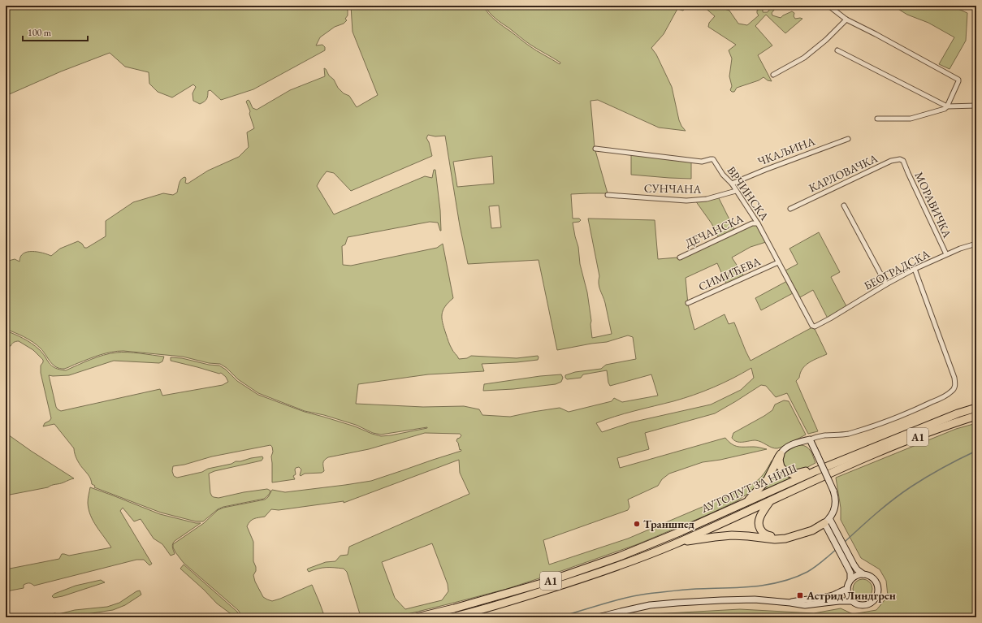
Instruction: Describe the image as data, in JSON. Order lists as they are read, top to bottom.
{
  "streets": {
    "highway": ["A1", "АУТОПУТ ЗА НИШ"],
    "street": [
      "ЧКАЉИНА",
      "КАРЛОВАЧКА",
      "СУНЧАНА",
      "ВРЧИНСКА",
      "МОРАВИЧКА",
      "ДЕЧАНСКА",
      "БЕОГРАДСКА",
      "СИМИЋЕВА"
    ]
  },
  "crossings": [
    ["ЧКАЉИНА", "ВРЧИНСКА"],
    ["КАРЛОВАЧКА", "МОРАВИЧКА"],
    ["СУНЧАНА", "ВРЧИНСКА"],
    ["ВРЧИНСКА", "ДЕЧАНСКА"],
    ["ВРЧИНСКА", "БЕОГРАДСКА"],
    ["ВРЧИНСКА", "СИМИЋЕВА"],
    ["МОРАВИЧКА", "БЕОГРАДСКА"]
  ],
  "places": {
    "other": ["Траншпед"],
    "transit": ["Астрид Линдгрен"]
  },
  "scale_bar": "100 m"
}
